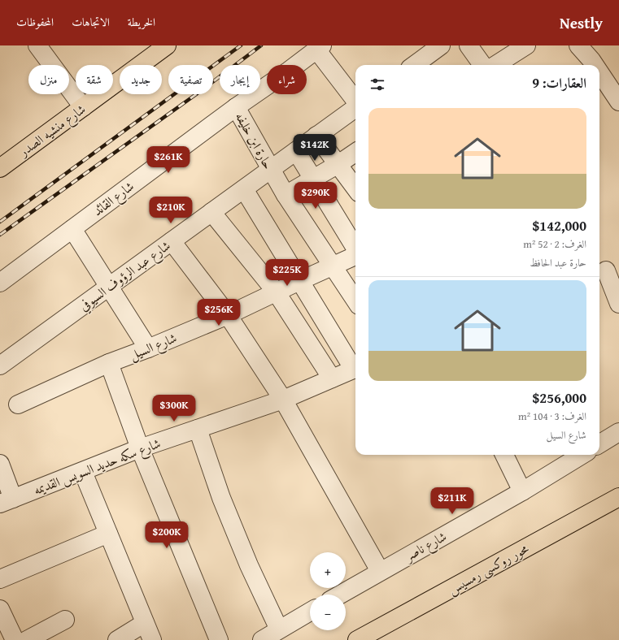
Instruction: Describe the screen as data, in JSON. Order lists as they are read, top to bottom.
{
  "streets": {
    "main road": ["شارع منشيه الصدر", "محور روكسى رمسيس"],
    "street": [
      "حارة ابن خليفه",
      "شارع القائد",
      "شارع عبد الرؤوف السيوفي",
      "شارع السيل",
      "شارع سكه حديد السويس القديمه",
      "شارع ناصر"
    ]
  },
  "crossings": [
    ["حارة ابن خليفه", "شارع القائد"],
    ["حارة ابن خليفه", "شارع عبد الرؤوف السيوفي"],
    ["حارة ابن خليفه", "شارع السيل"]
  ],
  "page": {
    "header": "Nestly",
    "nav": ["الخريطة", "الاتجاهات", "المحفوظات"],
    "chip": [
      "شراء",
      "إيجار",
      "تصفية",
      "جديد",
      "شقة",
      "منزل"
    ],
    "heading": "العقارات: 9",
    "list": [
      {
        "name": "$142,000",
        "note": "الغرف: 2 · 52 m² · حارة عبد الحافظ"
      },
      {
        "name": "$256,000",
        "note": "الغرف: 3 · 104 m² · شارع السيل"
      }
    ],
    "price": [
      "$142K",
      "$261K",
      "$290K",
      "$210K",
      "$225K",
      "$256K",
      "$300K",
      "$211K",
      "$200K"
    ],
    "map_buttons": ["+", "−"]
  }
}
